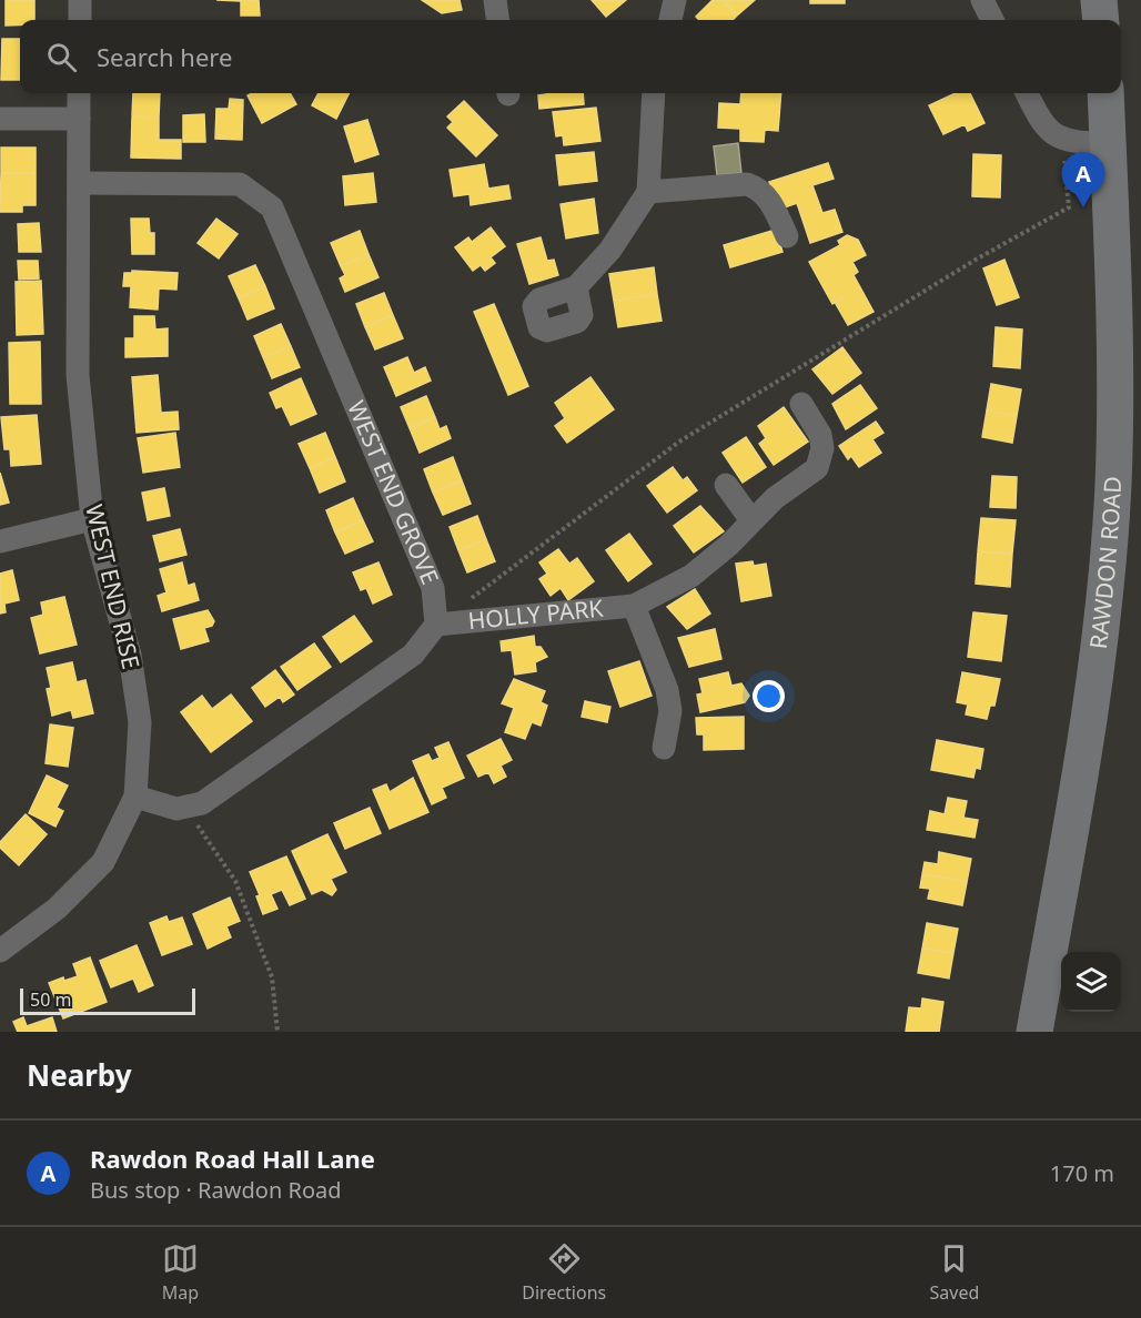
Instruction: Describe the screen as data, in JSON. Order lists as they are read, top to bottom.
{
  "streets": {
    "main road": ["RAWDON ROAD"],
    "street": ["WEST END GROVE", "WEST END RISE", "HOLLY PARK"]
  },
  "crossings": [
    ["WEST END GROVE", "WEST END RISE"],
    ["WEST END GROVE", "HOLLY PARK"]
  ],
  "scale_bar": "50 m",
  "page": {
    "search": "Search here",
    "pins": "A",
    "scale": "50 m",
    "heading": "Nearby",
    "list": [
      {
        "mark": "A",
        "name": "Rawdon Road Hall Lane",
        "note": "Bus stop · Rawdon Road",
        "value": "170 m"
      }
    ],
    "nav": ["Map", "Directions", "Saved"]
  }
}
